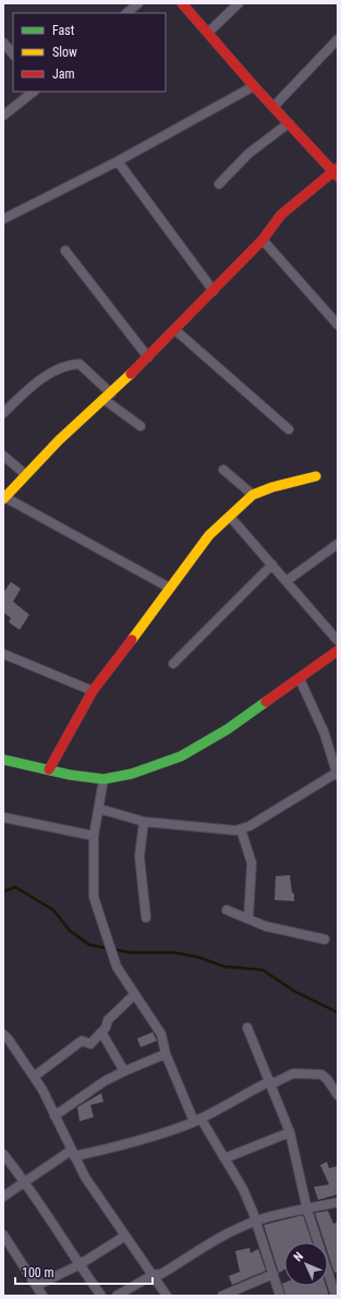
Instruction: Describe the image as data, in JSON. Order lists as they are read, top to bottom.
{
  "legend": ["Fast", "Slow", "Jam"],
  "scale_bar": "100 m",
  "north": "top left"
}
